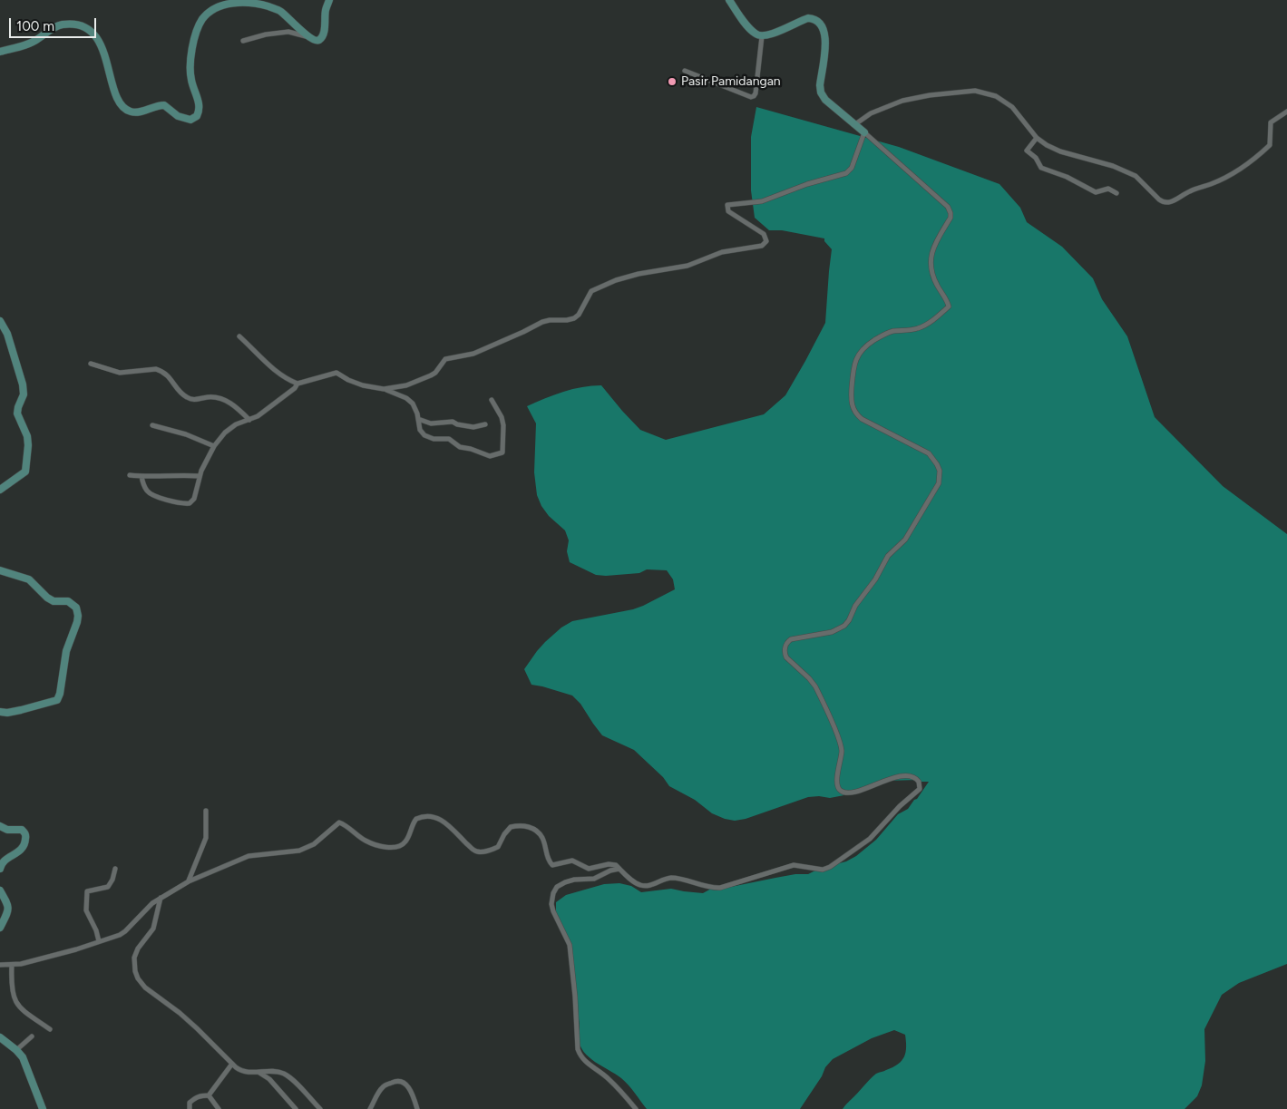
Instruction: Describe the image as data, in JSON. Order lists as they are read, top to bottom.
{
  "places": ["Pasir Pamidangan"],
  "scale_bar": "100 m"
}
